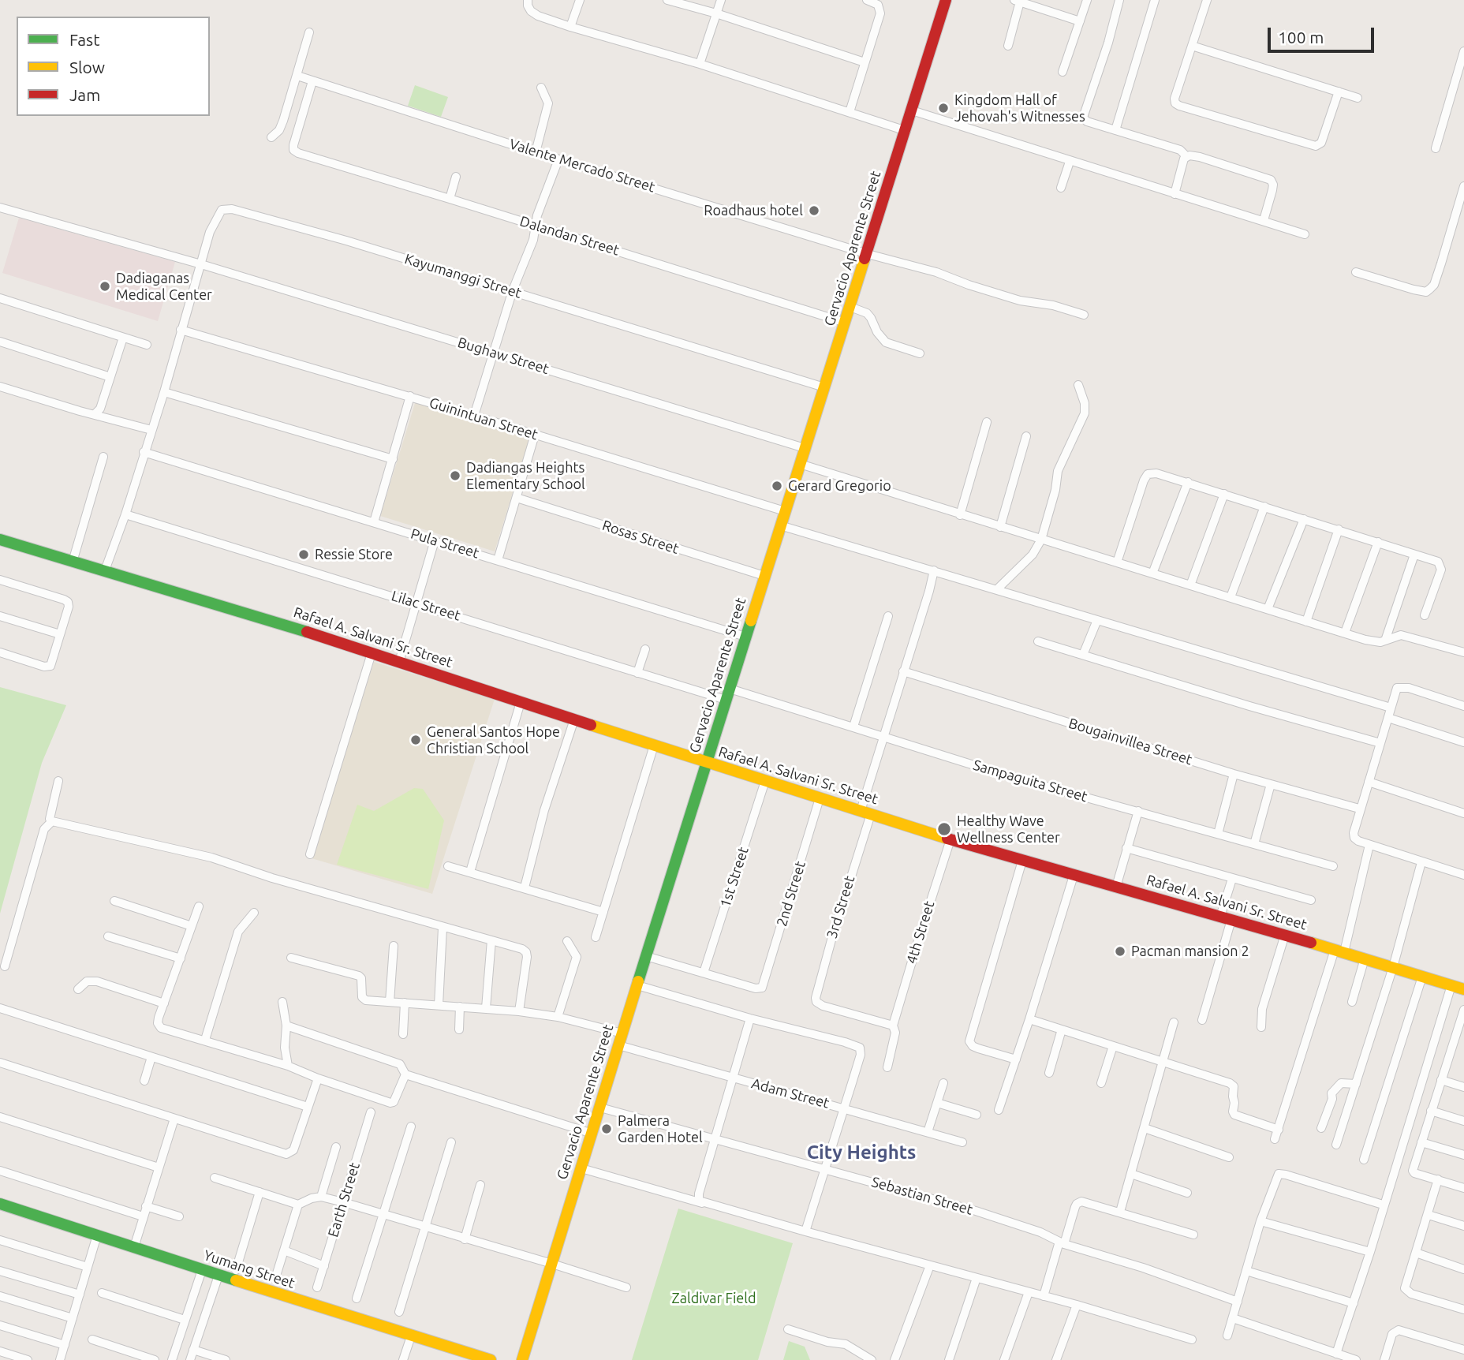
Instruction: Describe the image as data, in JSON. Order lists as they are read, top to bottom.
{
  "streets": {
    "main road": ["Gervacio Aparente Street", "Rafael A. Salvani Sr. Street", "Yumang Street"],
    "street": [
      "Valente Mercado Street",
      "Dalandan Street",
      "Kayumanggi Street",
      "Bughaw Street",
      "Guinintuan Street",
      "Rosas Street",
      "Pula Street",
      "Lilac Street",
      "Bougainvillea Street",
      "Sampaguita Street",
      "1st Street",
      "2nd Street",
      "3rd Street",
      "4th Street",
      "Adam Street",
      "Sebastian Street",
      "Earth Street"
    ]
  },
  "crossings": [
    ["Valente Mercado Street", "Dalandan Street"],
    ["Valente Mercado Street", "Gervacio Aparente Street"],
    ["Dalandan Street", "Gervacio Aparente Street"],
    ["Gervacio Aparente Street", "Kayumanggi Street"],
    ["Gervacio Aparente Street", "Bughaw Street"],
    ["Gervacio Aparente Street", "Guinintuan Street"],
    ["Gervacio Aparente Street", "Rosas Street"],
    ["Gervacio Aparente Street", "Pula Street"],
    ["Gervacio Aparente Street", "Lilac Street"],
    ["Gervacio Aparente Street", "Rafael A. Salvani Sr. Street"],
    ["Gervacio Aparente Street", "Sampaguita Street"],
    ["Gervacio Aparente Street", "Adam Street"],
    ["Gervacio Aparente Street", "Sebastian Street"],
    ["Kayumanggi Street", "Bughaw Street"],
    ["Kayumanggi Street", "Guinintuan Street"],
    ["Kayumanggi Street", "Pula Street"],
    ["Kayumanggi Street", "Lilac Street"],
    ["Kayumanggi Street", "Rafael A. Salvani Sr. Street"],
    ["Lilac Street", "Sampaguita Street"],
    ["Rafael A. Salvani Sr. Street", "1st Street"],
    ["Rafael A. Salvani Sr. Street", "2nd Street"],
    ["Rafael A. Salvani Sr. Street", "3rd Street"],
    ["Rafael A. Salvani Sr. Street", "4th Street"],
    ["Bougainvillea Street", "3rd Street"],
    ["Sampaguita Street", "3rd Street"],
    ["1st Street", "2nd Street"],
    ["3rd Street", "4th Street"]
  ],
  "districts": ["City Heights"],
  "parks": ["Zaldivar Field"],
  "places": [
    "Kingdom Hall of Jehovah's Witnesses",
    "Roadhaus hotel",
    "Dadiaganas Medical Center",
    "Dadiangas Heights Elementary School",
    "Gerard Gregorio",
    "Ressie Store",
    "General Santos Hope Christian School",
    "Healthy Wave Wellness Center",
    "Pacman mansion 2",
    "Palmera Garden Hotel"
  ],
  "legend": ["Fast", "Slow", "Jam"],
  "scale_bar": "100 m"
}
